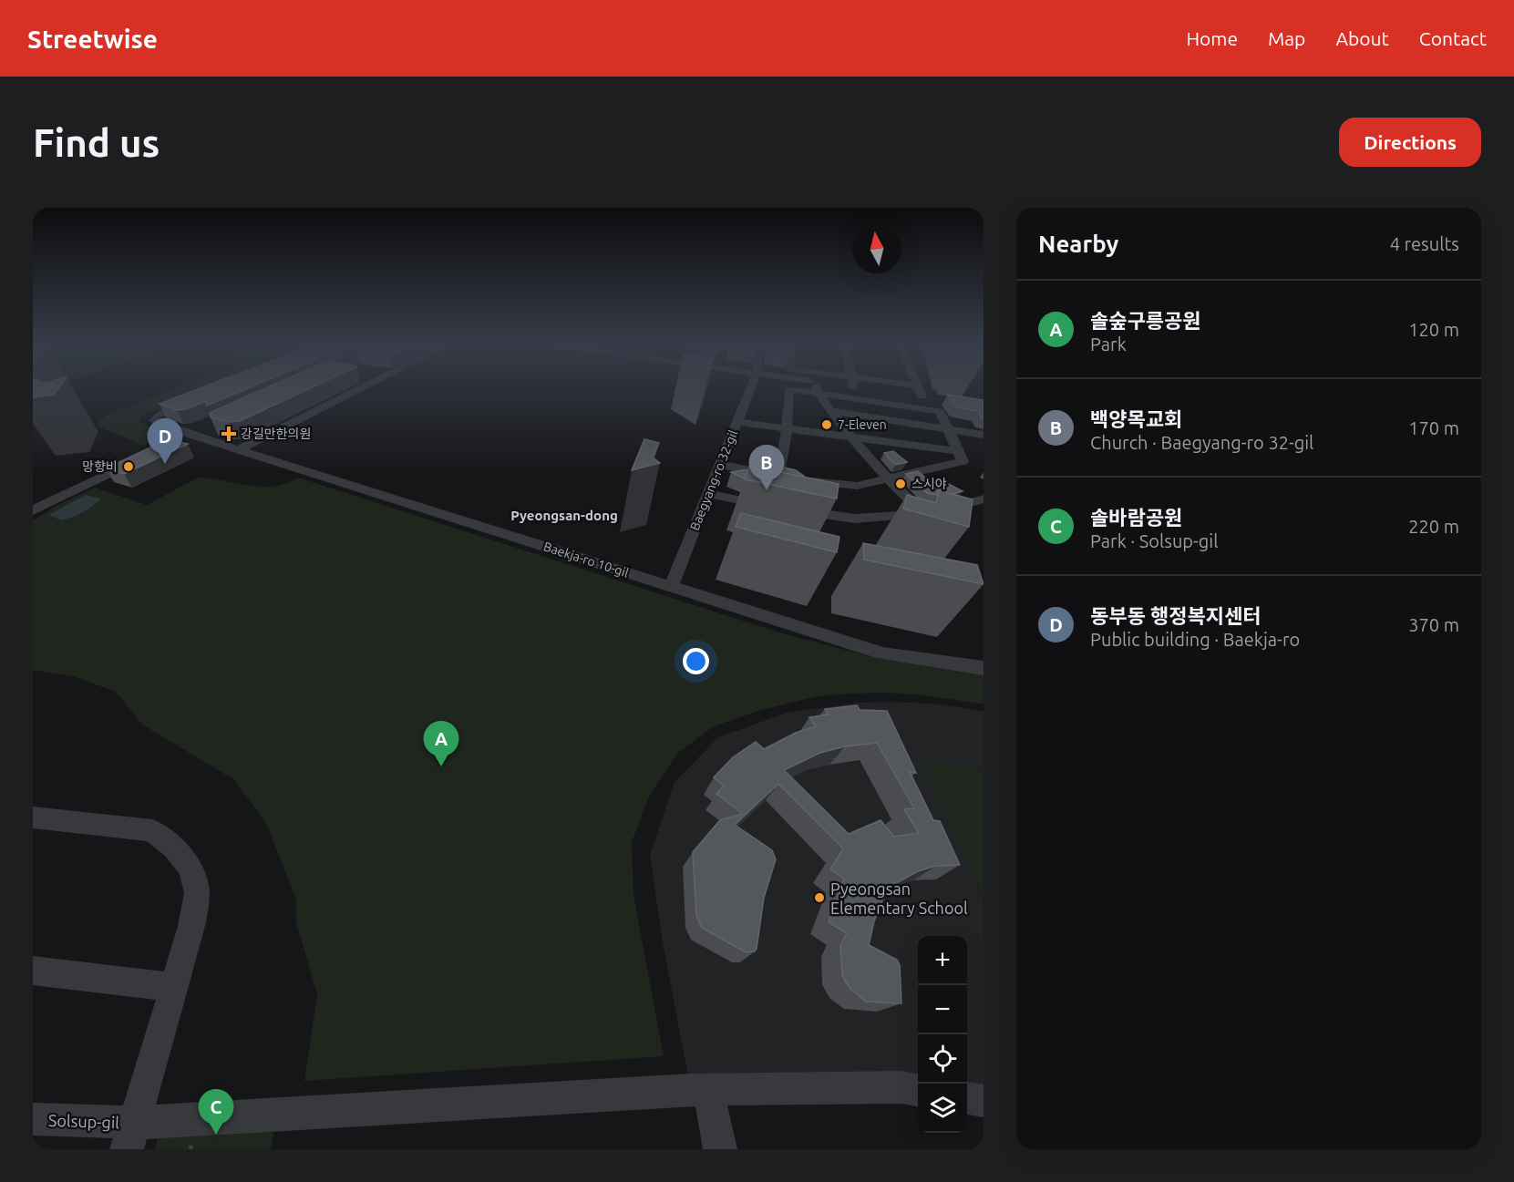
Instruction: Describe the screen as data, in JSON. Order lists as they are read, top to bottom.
{
  "streets": {
    "street": ["Baegyang-ro 32-gil", "Baekja-ro 10-gil", "Solsup-gil"]
  },
  "crossings": [
    ["Baegyang-ro 32-gil", "Baekja-ro 10-gil"]
  ],
  "districts": ["Pyeongsan-dong"],
  "places": {
    "other": [
      "7-Eleven",
      "망향비",
      "스시야",
      "Pyeongsan Elementary School"
    ],
    "health": ["강길만한의원"]
  },
  "north": "top",
  "page": {
    "header": "Streetwise",
    "nav": [
      "Home",
      "Map",
      "About",
      "Contact"
    ],
    "buttons": "Directions",
    "title": "Find us",
    "heading": ["Nearby", "4 results"],
    "list": [
      {
        "mark": "A",
        "name": "솔숲구릉공원",
        "note": "Park",
        "value": "120 m"
      },
      {
        "mark": "B",
        "name": "백양목교회",
        "note": "Church · Baegyang-ro 32-gil",
        "value": "170 m"
      },
      {
        "mark": "C",
        "name": "솔바람공원",
        "note": "Park · Solsup-gil",
        "value": "220 m"
      },
      {
        "mark": "D",
        "name": "동부동 행정복지센터",
        "note": "Public building · Baekja-ro",
        "value": "370 m"
      }
    ],
    "pins": [
      "D",
      "B",
      "A",
      "C"
    ],
    "map_buttons": ["+", "−"]
  }
}
